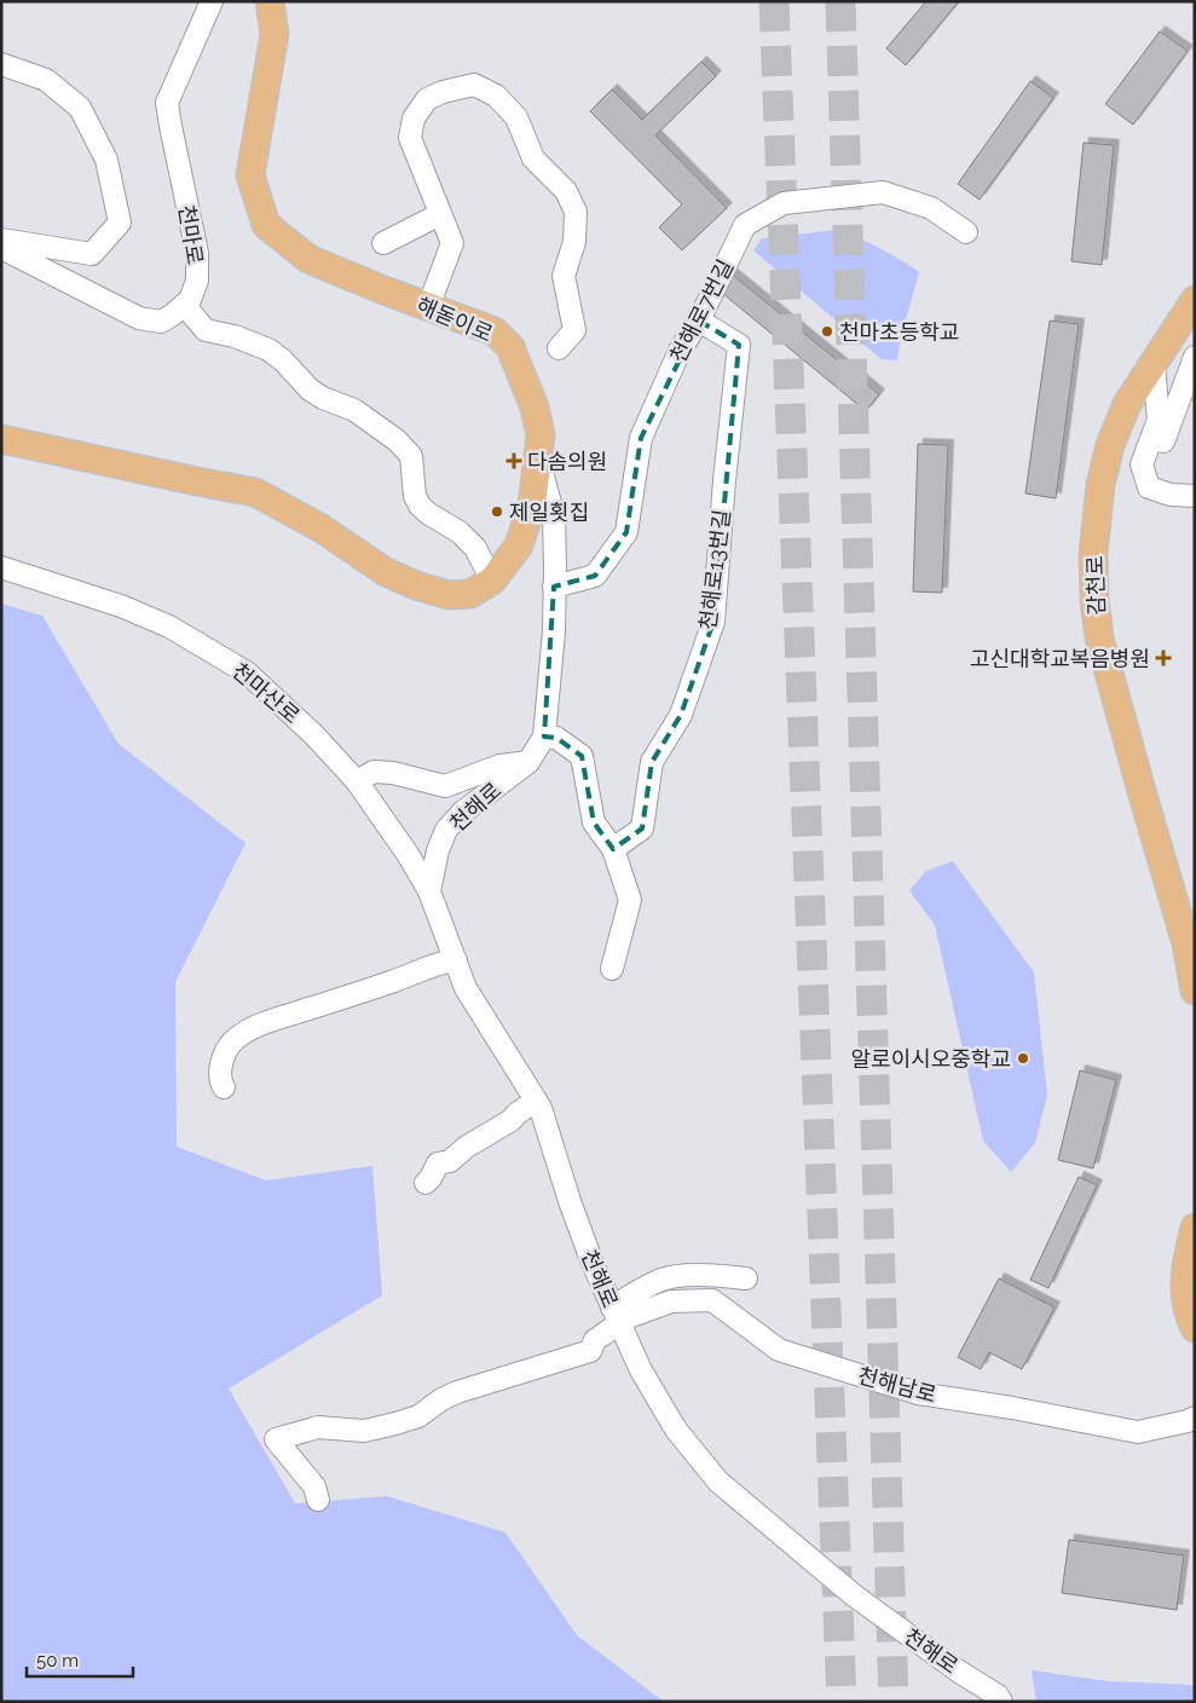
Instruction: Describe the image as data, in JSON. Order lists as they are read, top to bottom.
{
  "streets": {
    "main road": ["해돋이로", "감천로"],
    "street": [
      "천마로",
      "천해로7번길",
      "천해로13번길",
      "천마산로",
      "천해로",
      "천해남로"
    ]
  },
  "crossings": [
    ["천해로7번길", "천해로13번길"],
    ["천해로7번길", "천해로"],
    ["해돋이로", "천해로"],
    ["천마산로", "천해로"],
    ["천해로", "천해남로"]
  ],
  "places": {
    "other": ["천마초등학교", "제일횟집", "알로이시오중학교"],
    "health": ["다솜의원", "고신대학교복음병원"]
  },
  "scale_bar": "50 m"
}
